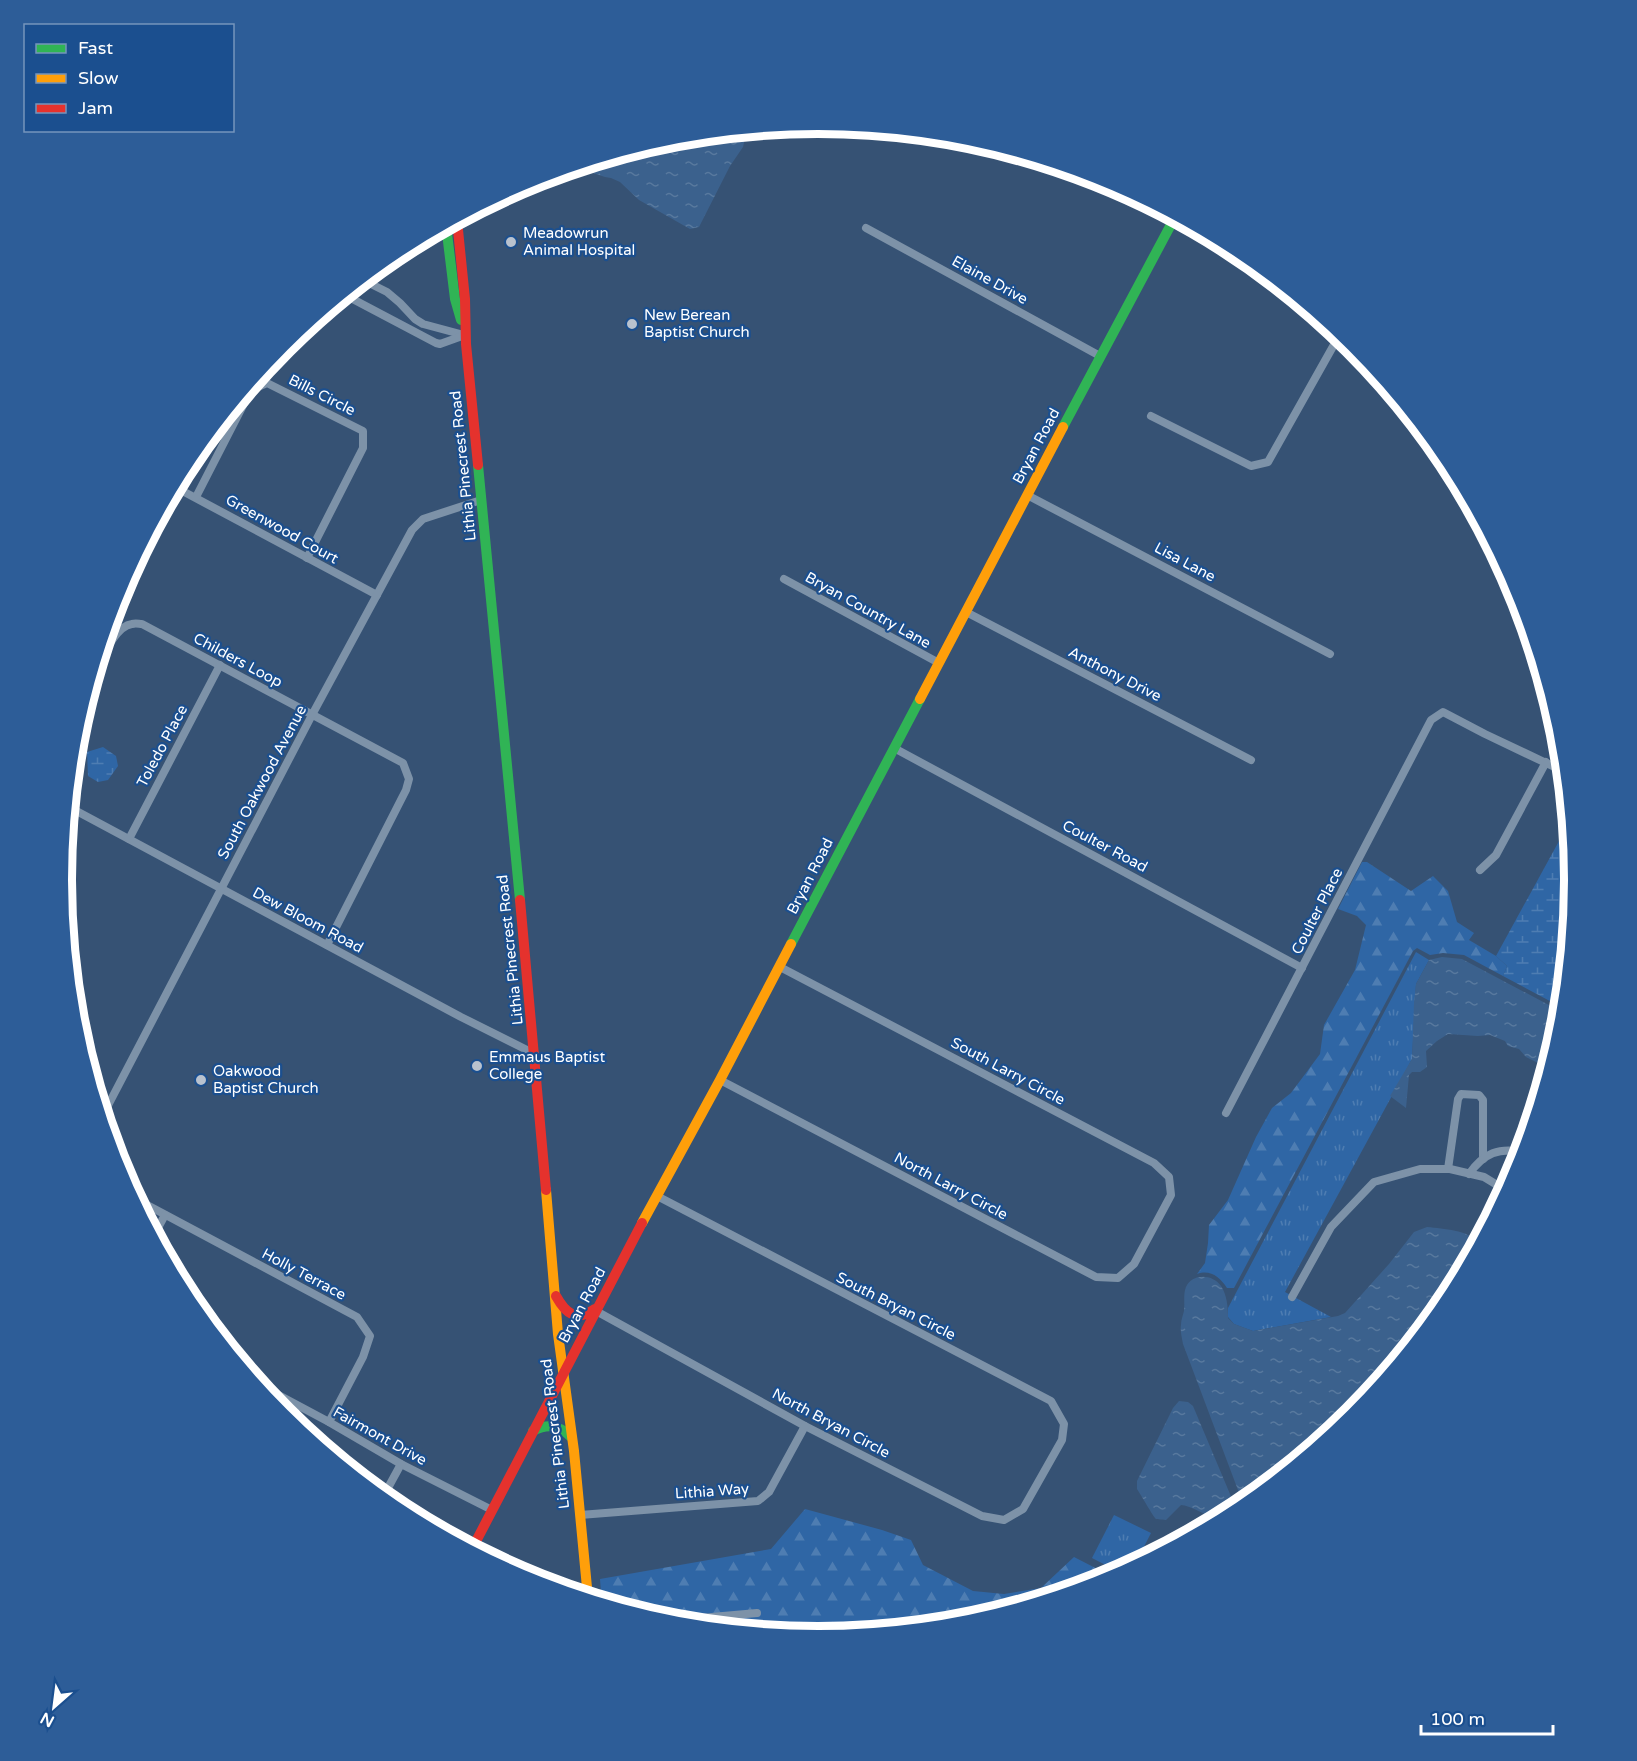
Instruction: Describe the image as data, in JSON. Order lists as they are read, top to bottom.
{
  "streets": {
    "main road": ["Bryan Road", "Lithia Pinecrest Road"],
    "street": [
      "Elaine Drive",
      "Bills Circle",
      "Greenwood Court",
      "Lisa Lane",
      "Bryan Country Lane",
      "Childers Loop",
      "Anthony Drive",
      "Toledo Place",
      "South Oakwood Avenue",
      "Coulter Road",
      "Coulter Place",
      "Dew Bloom Road",
      "South Larry Circle",
      "North Larry Circle",
      "Holly Terrace",
      "South Bryan Circle",
      "North Bryan Circle",
      "Fairmont Drive",
      "Lithia Way"
    ]
  },
  "crossings": [
    ["Elaine Drive", "Bryan Road"],
    ["Bills Circle", "Greenwood Court"],
    ["Bryan Road", "Lithia Pinecrest Road"],
    ["Bryan Road", "Lisa Lane"],
    ["Bryan Road", "Bryan Country Lane"],
    ["Bryan Road", "Anthony Drive"],
    ["Bryan Road", "Coulter Road"],
    ["Bryan Road", "South Larry Circle"],
    ["Bryan Road", "North Larry Circle"],
    ["Bryan Road", "South Bryan Circle"],
    ["Bryan Road", "North Bryan Circle"],
    ["Bryan Road", "Fairmont Drive"],
    ["Lithia Pinecrest Road", "South Oakwood Avenue"],
    ["Lithia Pinecrest Road", "Dew Bloom Road"],
    ["Lithia Pinecrest Road", "Lithia Way"],
    ["Greenwood Court", "South Oakwood Avenue"],
    ["Childers Loop", "Toledo Place"],
    ["Childers Loop", "South Oakwood Avenue"],
    ["Childers Loop", "Dew Bloom Road"],
    ["Toledo Place", "Dew Bloom Road"],
    ["South Oakwood Avenue", "Dew Bloom Road"],
    ["Coulter Road", "Coulter Place"],
    ["South Larry Circle", "North Larry Circle"],
    ["Holly Terrace", "Fairmont Drive"],
    ["South Bryan Circle", "North Bryan Circle"],
    ["North Bryan Circle", "Lithia Way"]
  ],
  "places": [
    "Meadowrun Animal Hospital",
    "New Berean Baptist Church",
    "Emmaus Baptist College",
    "Oakwood Baptist Church"
  ],
  "legend": ["Fast", "Slow", "Jam"],
  "scale_bar": "100 m",
  "north": "bottom left"
}
